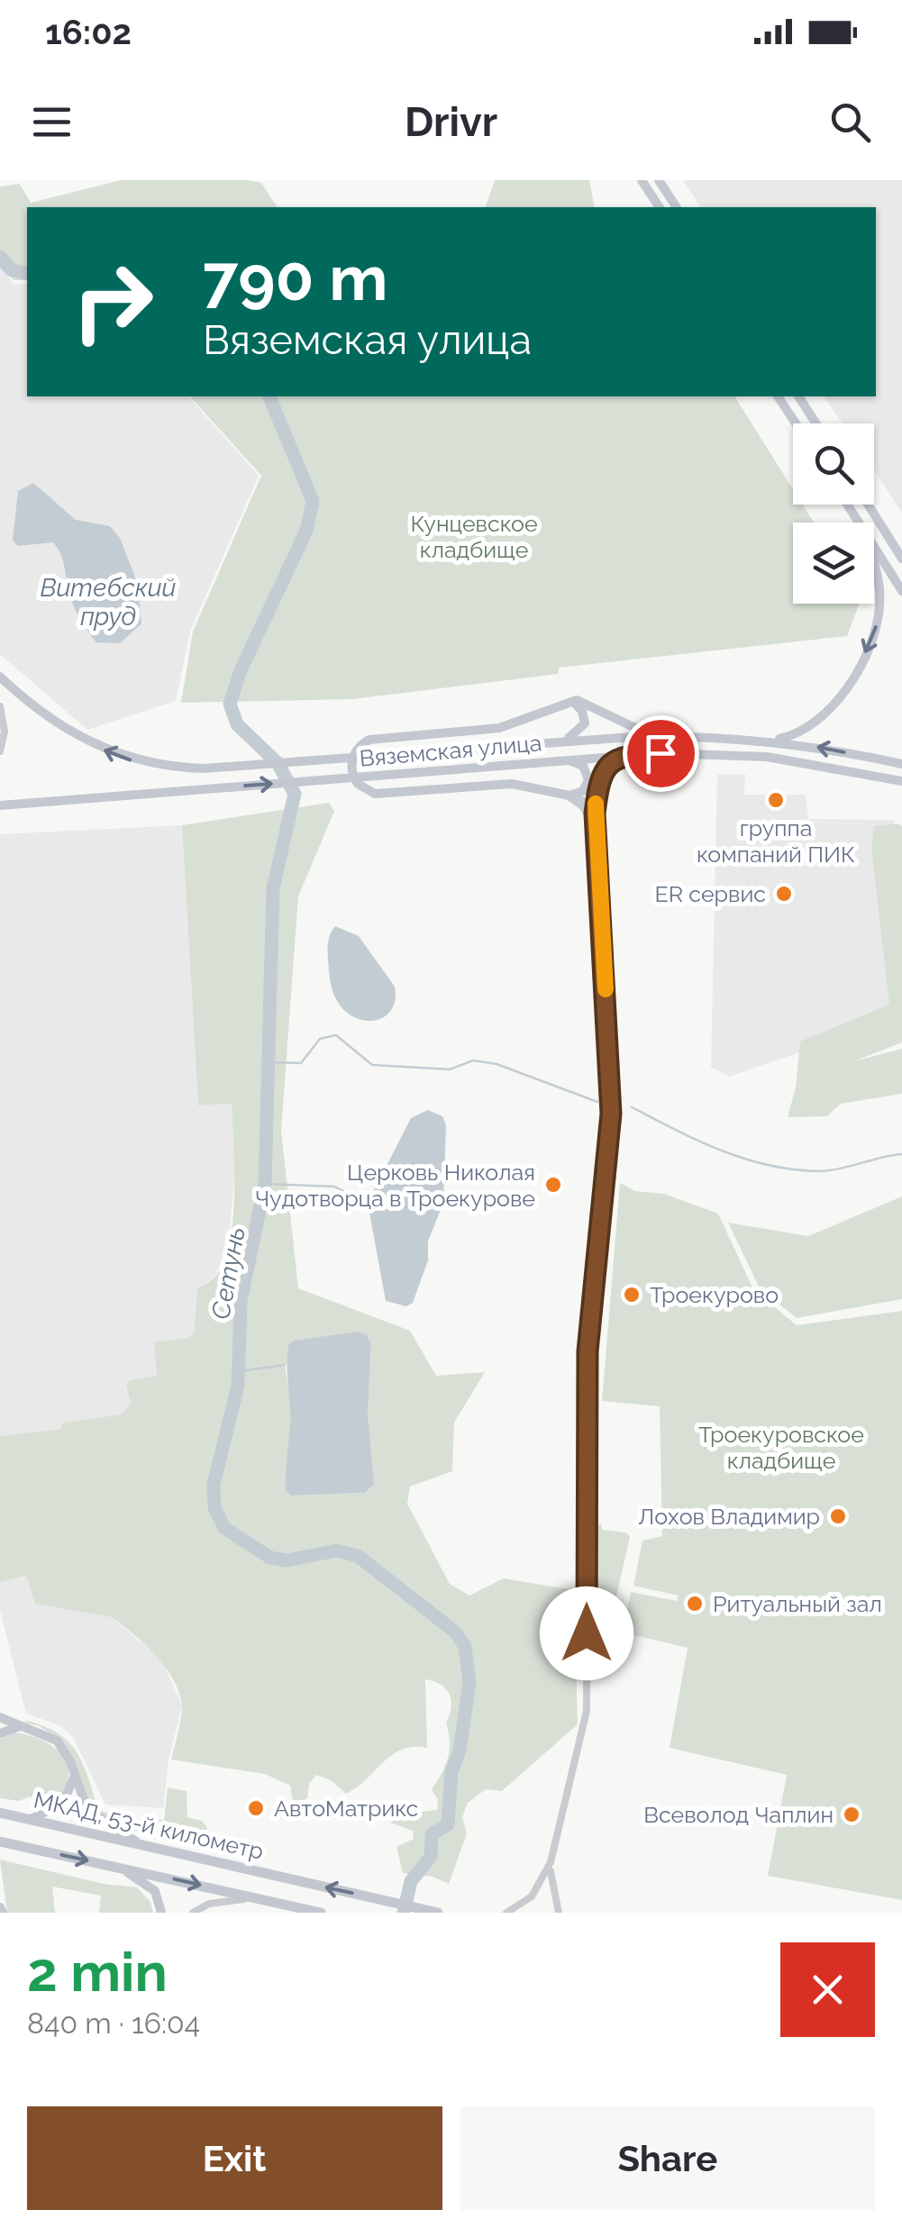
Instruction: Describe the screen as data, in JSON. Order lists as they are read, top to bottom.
{
  "streets": {
    "highway": ["МКАД, 53-й километр"],
    "main road": ["Вяземская улица"]
  },
  "water": ["Витебский пруд", "Сетунь"],
  "parks": ["Кунцевское кладбище", "Троекуровское кладбище"],
  "places": [
    "группа компаний ПИК",
    "ER сервис",
    "Церковь Николая Чудотворца в Троекурове",
    "Троекурово",
    "Лохов Владимир",
    "Ритуальный зал",
    "АвтоМатрикс",
    "Всеволод Чаплин"
  ],
  "page": {
    "status": "16:02",
    "header": "Drivr",
    "turn": ["790 m", "Вяземская улица"],
    "heading": ["2 min", "840 m · 16:04"],
    "buttons": ["Exit", "Share"]
  }
}
